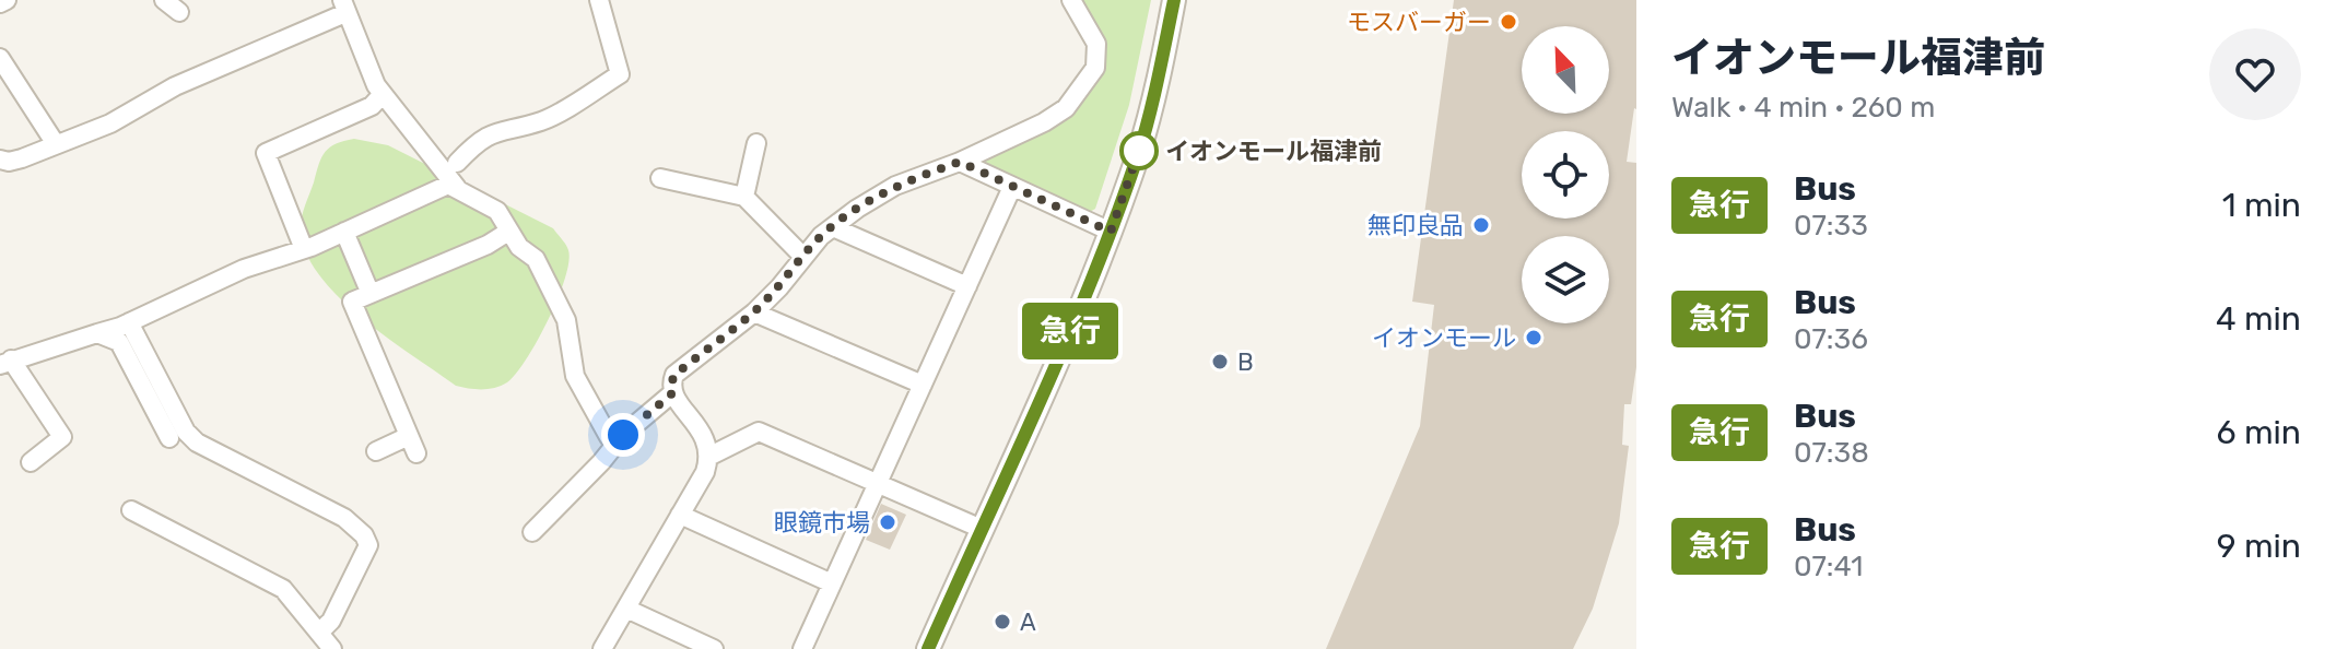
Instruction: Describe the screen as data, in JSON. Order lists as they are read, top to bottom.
{
  "places": [
    "モスバーガー",
    "イオンモール福津前",
    "無印良品",
    "イオンモール",
    "B",
    "眼鏡市場",
    "A"
  ],
  "lines": ["bus line 急行"],
  "north": "top left",
  "page": {
    "on_map": "急行",
    "heading": ["イオンモール福津前", "Walk · 4 min · 260 m"],
    "list": [
      {
        "mark": "急行",
        "name": "Bus",
        "note": "07:33",
        "value": "1 min"
      },
      {
        "mark": "急行",
        "name": "Bus",
        "note": "07:36",
        "value": "4 min"
      },
      {
        "mark": "急行",
        "name": "Bus",
        "note": "07:38",
        "value": "6 min"
      },
      {
        "mark": "急行",
        "name": "Bus",
        "note": "07:41",
        "value": "9 min"
      }
    ]
  }
}
